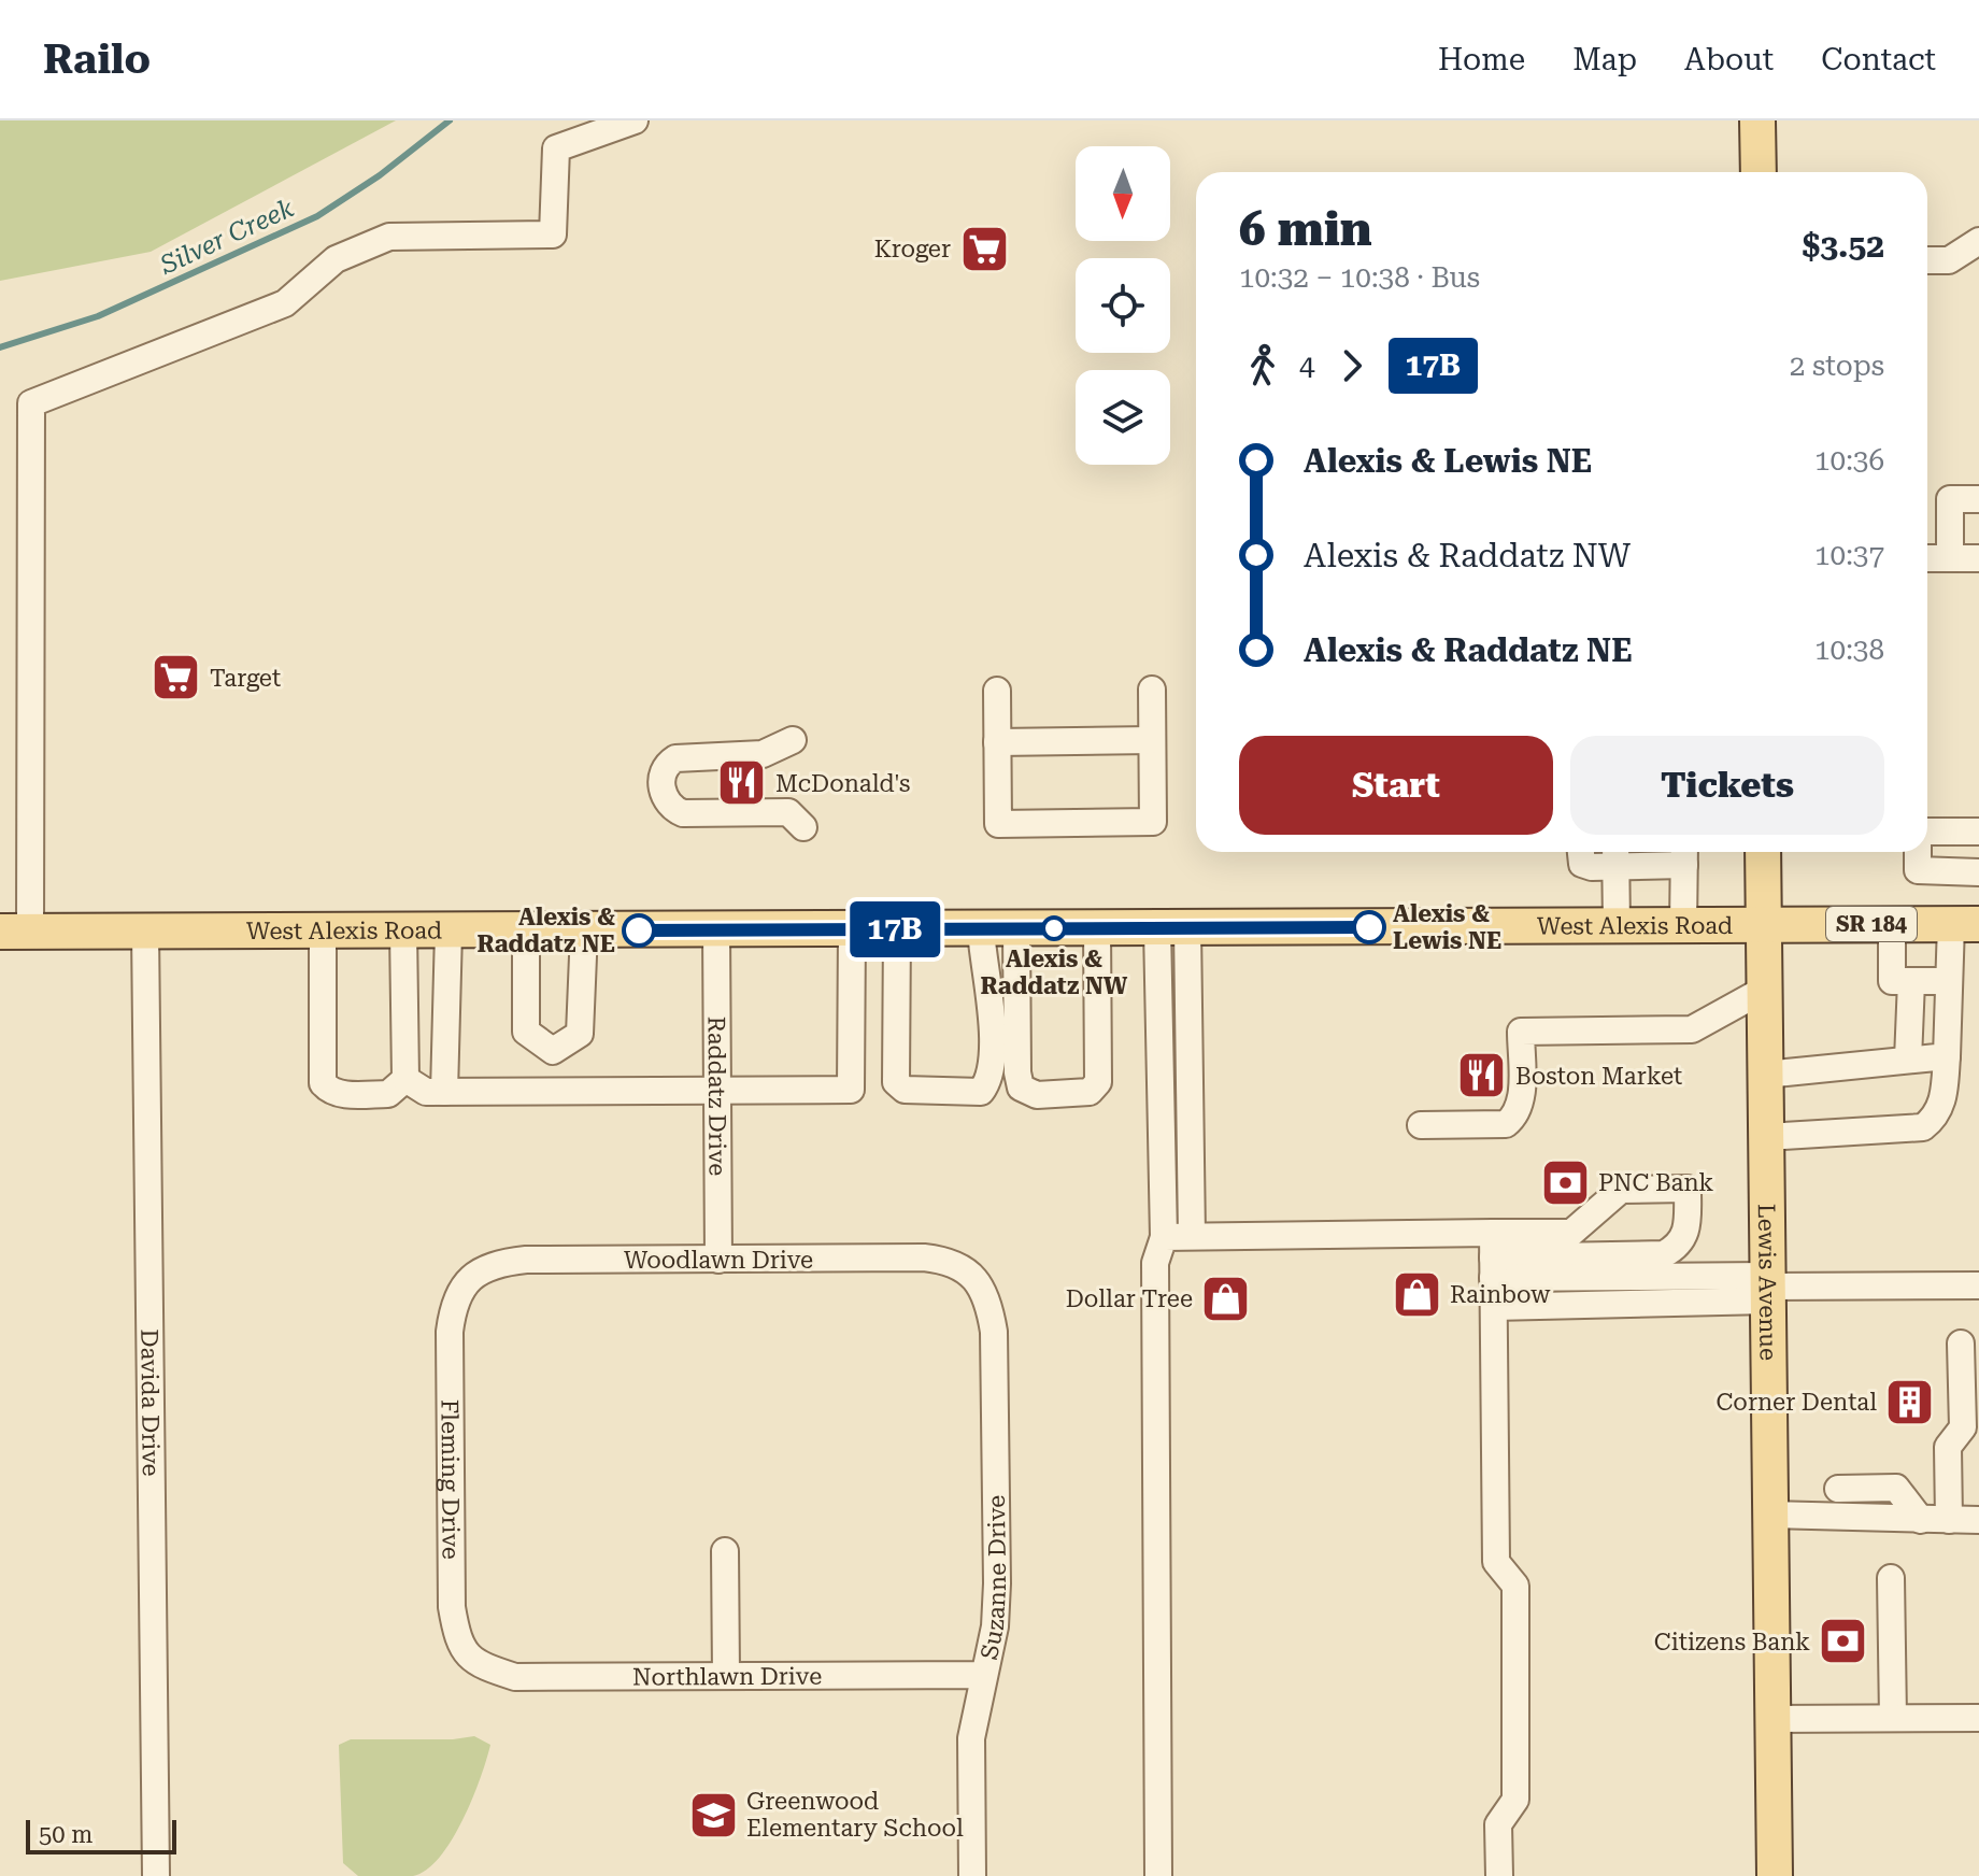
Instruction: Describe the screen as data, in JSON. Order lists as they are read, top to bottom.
{
  "streets": {
    "main road": ["SR 184", "West Alexis Road", "Lewis Avenue"],
    "street": [
      "Raddatz Drive",
      "Woodlawn Drive",
      "Davida Drive",
      "Fleming Drive",
      "Suzanne Drive",
      "Northlawn Drive"
    ]
  },
  "crossings": [
    ["West Alexis Road", "Raddatz Drive"],
    ["West Alexis Road", "Lewis Avenue"],
    ["West Alexis Road", "Davida Drive"],
    ["Raddatz Drive", "Woodlawn Drive"],
    ["Woodlawn Drive", "Fleming Drive"],
    ["Woodlawn Drive", "Suzanne Drive"],
    ["Fleming Drive", "Northlawn Drive"],
    ["Suzanne Drive", "Northlawn Drive"]
  ],
  "water": ["Silver Creek"],
  "places": {
    "supermarket": ["Kroger", "Target"],
    "restaurant": ["McDonald's", "Boston Market"],
    "other": ["Alexis & Lewis NE", "Alexis & Raddatz NW", "Alexis & Raddatz NE"],
    "bank": ["PNC Bank", "Citizens Bank"],
    "shop": ["Rainbow", "Dollar Tree"],
    "building": ["Corner Dental"],
    "school or university": ["Greenwood Elementary School"]
  },
  "lines": ["bus line 17B"],
  "scale_bar": "50 m",
  "north": "bottom",
  "page": {
    "header": "Railo",
    "nav": [
      "Home",
      "Map",
      "About",
      "Contact"
    ],
    "on_map": "17B",
    "heading": ["6 min", "10:32 – 10:38 · Bus", "$3.52"],
    "legs": ["4", "17B", "2 stops"],
    "list": [
      {
        "name": "Alexis & Lewis NE",
        "value": "10:36"
      },
      {
        "name": "Alexis & Raddatz NW",
        "value": "10:37"
      },
      {
        "name": "Alexis & Raddatz NE",
        "value": "10:38"
      }
    ],
    "buttons": ["Start", "Tickets"],
    "scale": "50 m"
  }
}
